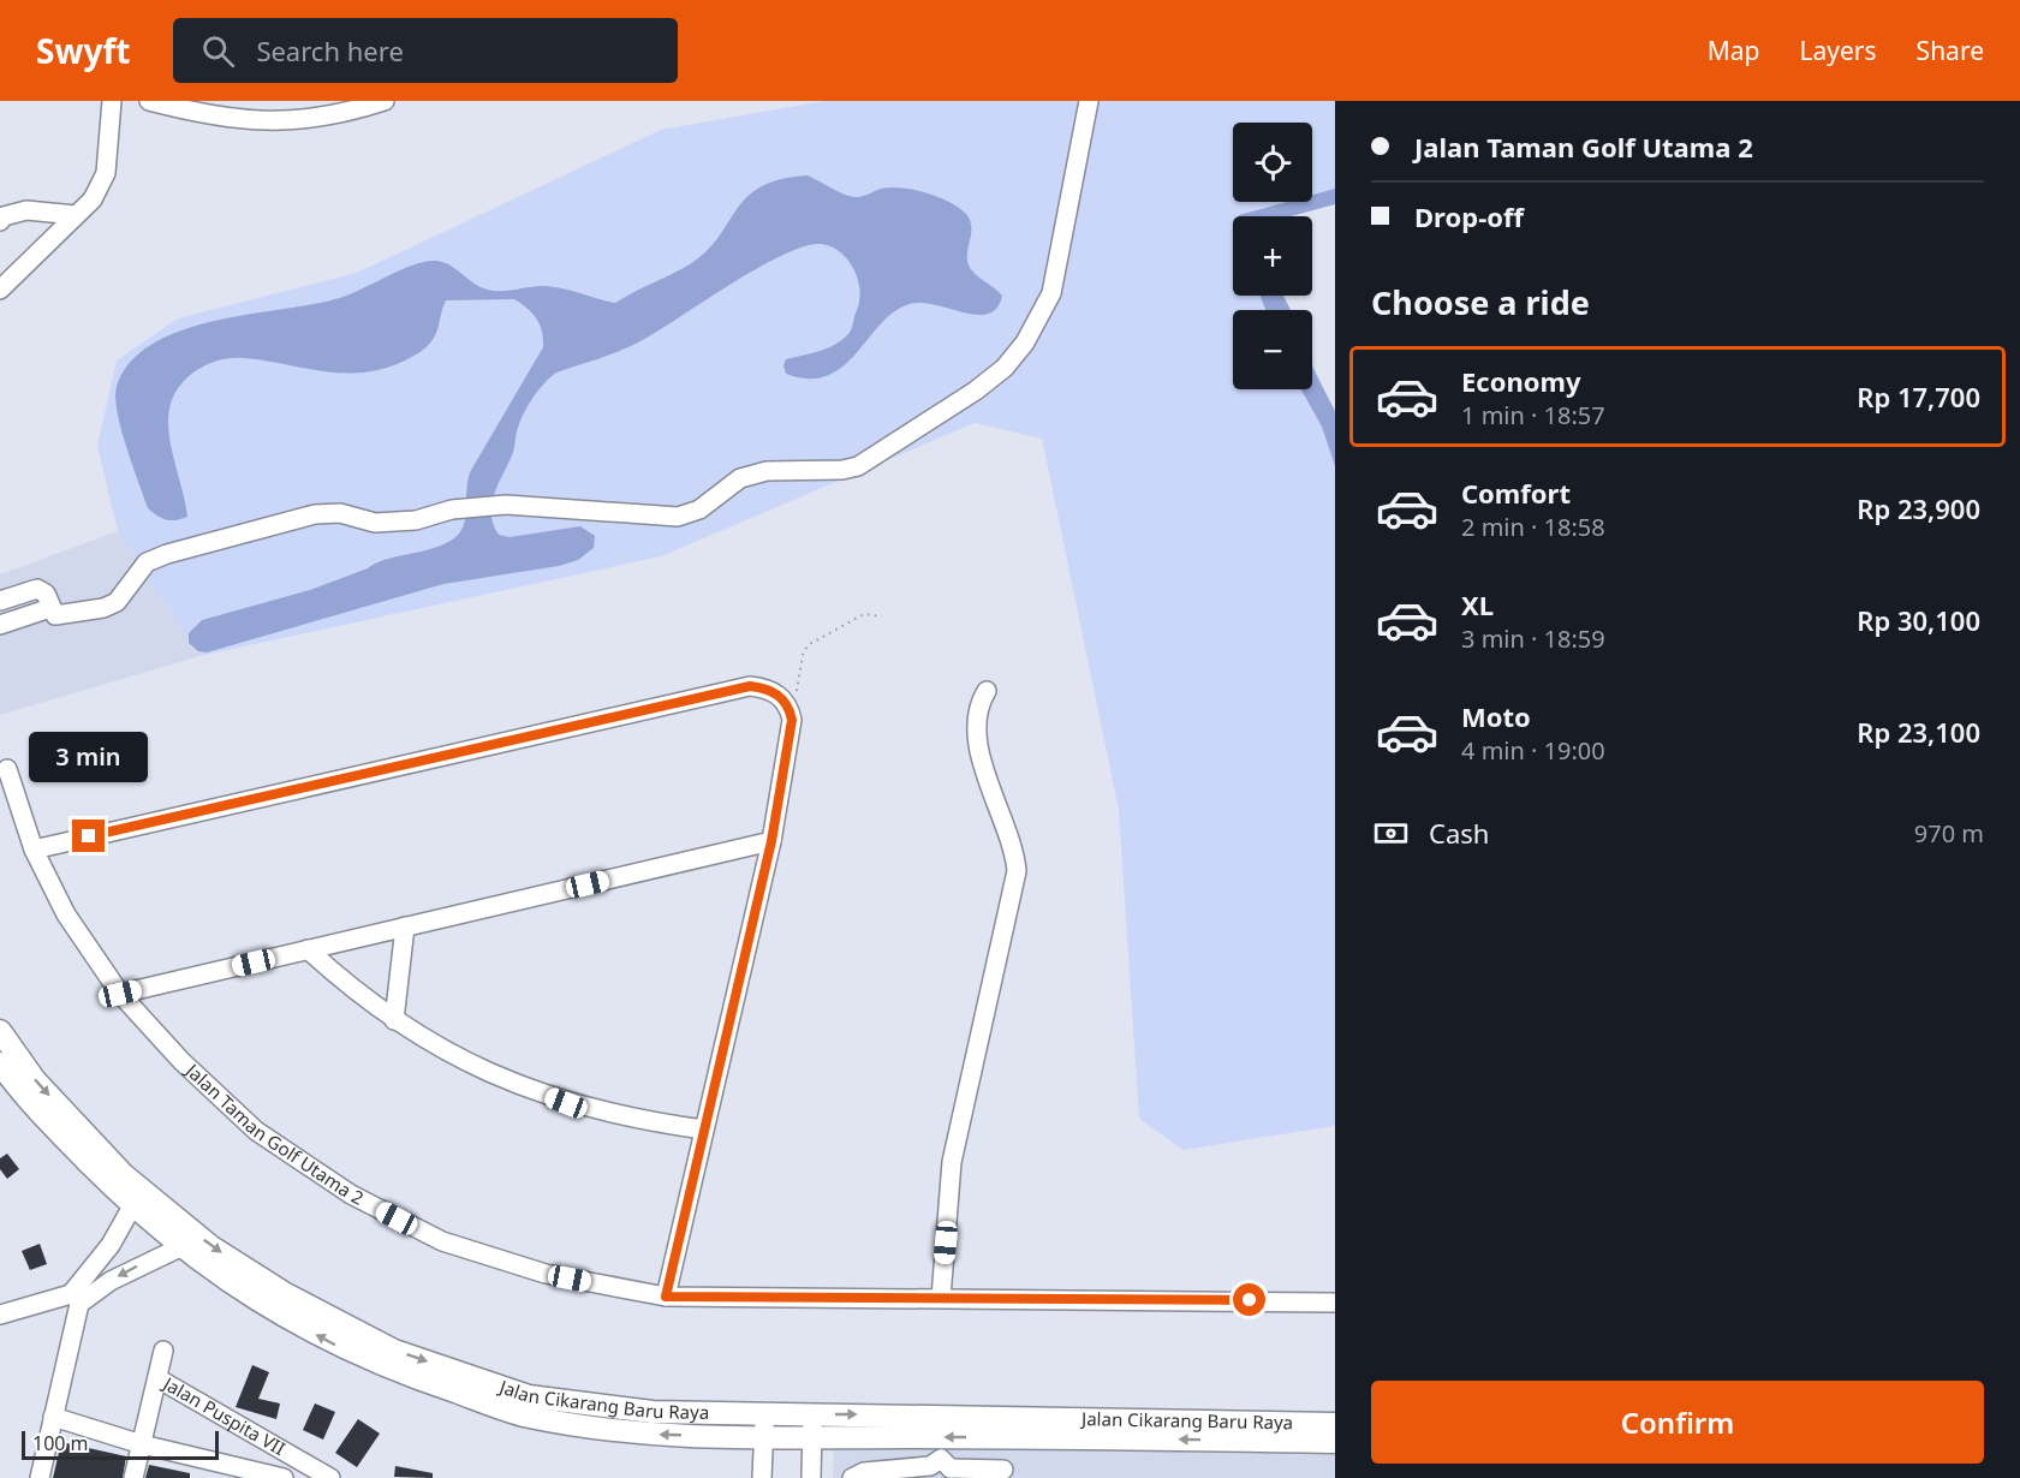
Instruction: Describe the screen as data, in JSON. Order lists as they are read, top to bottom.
{
  "streets": {
    "main road": ["Jalan Cikarang Baru Raya"],
    "street": ["Jalan Taman Golf Utama 2", "Jalan Puspita VII"]
  },
  "scale_bar": "100 m",
  "page": {
    "header": "Swyft",
    "search": "Search here",
    "nav": ["Map", "Layers", "Share"],
    "banner": ["Jalan Taman Golf Utama 2", "Drop-off"],
    "map_buttons": ["+", "−"],
    "heading": "Choose a ride",
    "list": [
      {
        "name": "Economy",
        "note": "1 min · 18:57",
        "value": "Rp 17,700"
      },
      {
        "name": "Comfort",
        "note": "2 min · 18:58",
        "value": "Rp 23,900"
      },
      {
        "name": "XL",
        "note": "3 min · 18:59",
        "value": "Rp 30,100"
      },
      {
        "name": "Moto",
        "note": "4 min · 19:00",
        "value": "Rp 23,100"
      }
    ],
    "bubble": "3 min",
    "pay": ["Cash", "970 m"],
    "buttons": "Confirm",
    "scale": "100 m"
  }
}
